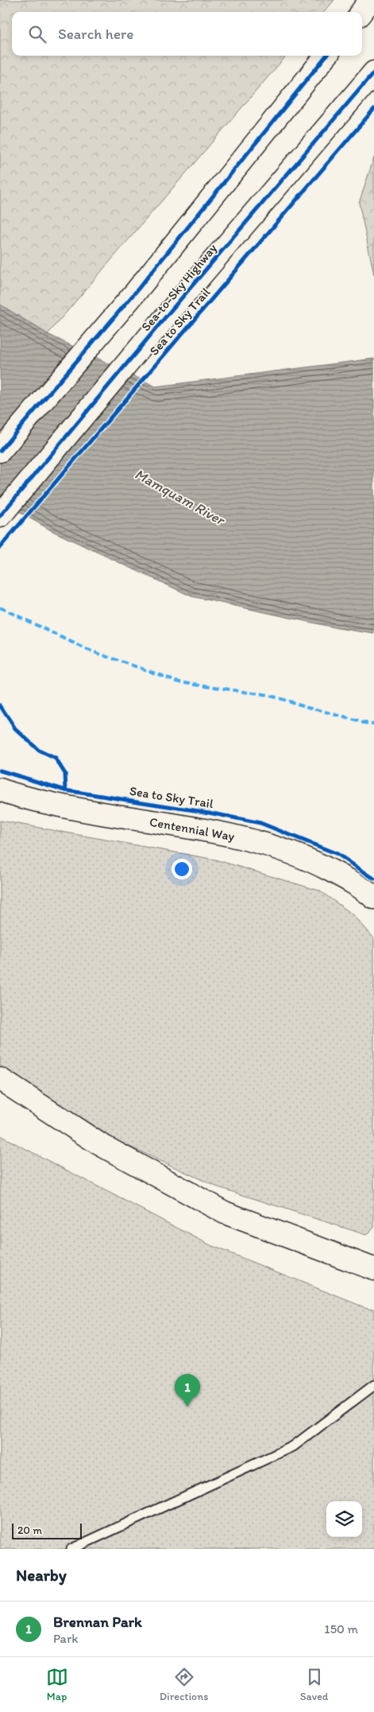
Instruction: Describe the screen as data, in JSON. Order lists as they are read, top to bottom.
{
  "streets": {
    "main road": ["Sea-to-Sky Highway", "Centennial Way"],
    "cycle path": ["Sea to Sky Trail"]
  },
  "water": ["Mamquam River"],
  "scale_bar": "20 m",
  "page": {
    "search": "Search here",
    "pins": "1",
    "scale": "20 m",
    "heading": "Nearby",
    "list": [
      {
        "mark": "1",
        "name": "Brennan Park",
        "note": "Park",
        "value": "150 m"
      }
    ],
    "nav": ["Map", "Directions", "Saved"]
  }
}
